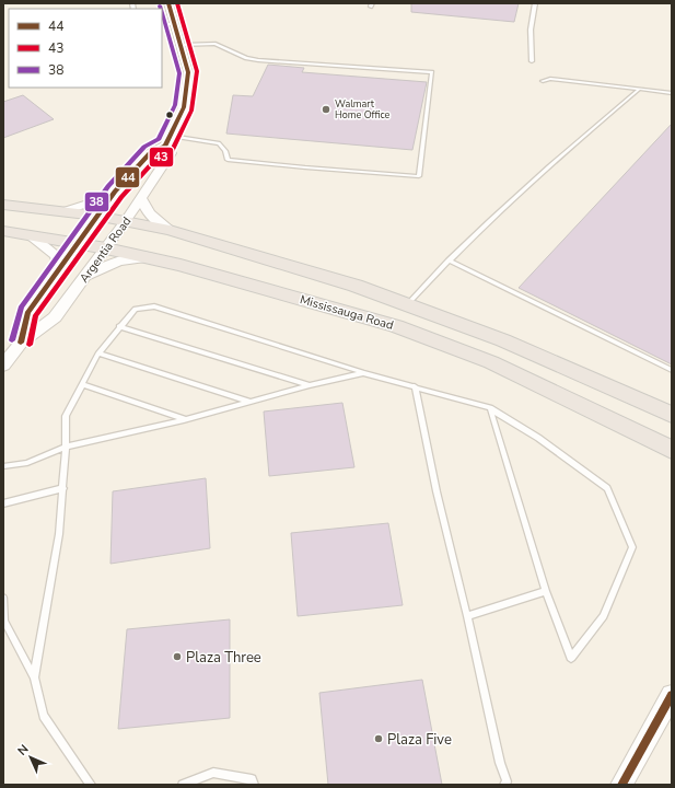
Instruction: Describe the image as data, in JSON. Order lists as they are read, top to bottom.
{
  "streets": {
    "main road": ["Mississauga Road"],
    "street": ["Argentia Road"]
  },
  "crossings": [
    ["Argentia Road", "Mississauga Road"]
  ],
  "places": ["Walmart Home Office", "Plaza Three", "Plaza Five"],
  "lines": ["transit line 44", "transit line 43", "transit line 38"],
  "legend": ["44", "43", "38"],
  "north": "top left"
}
